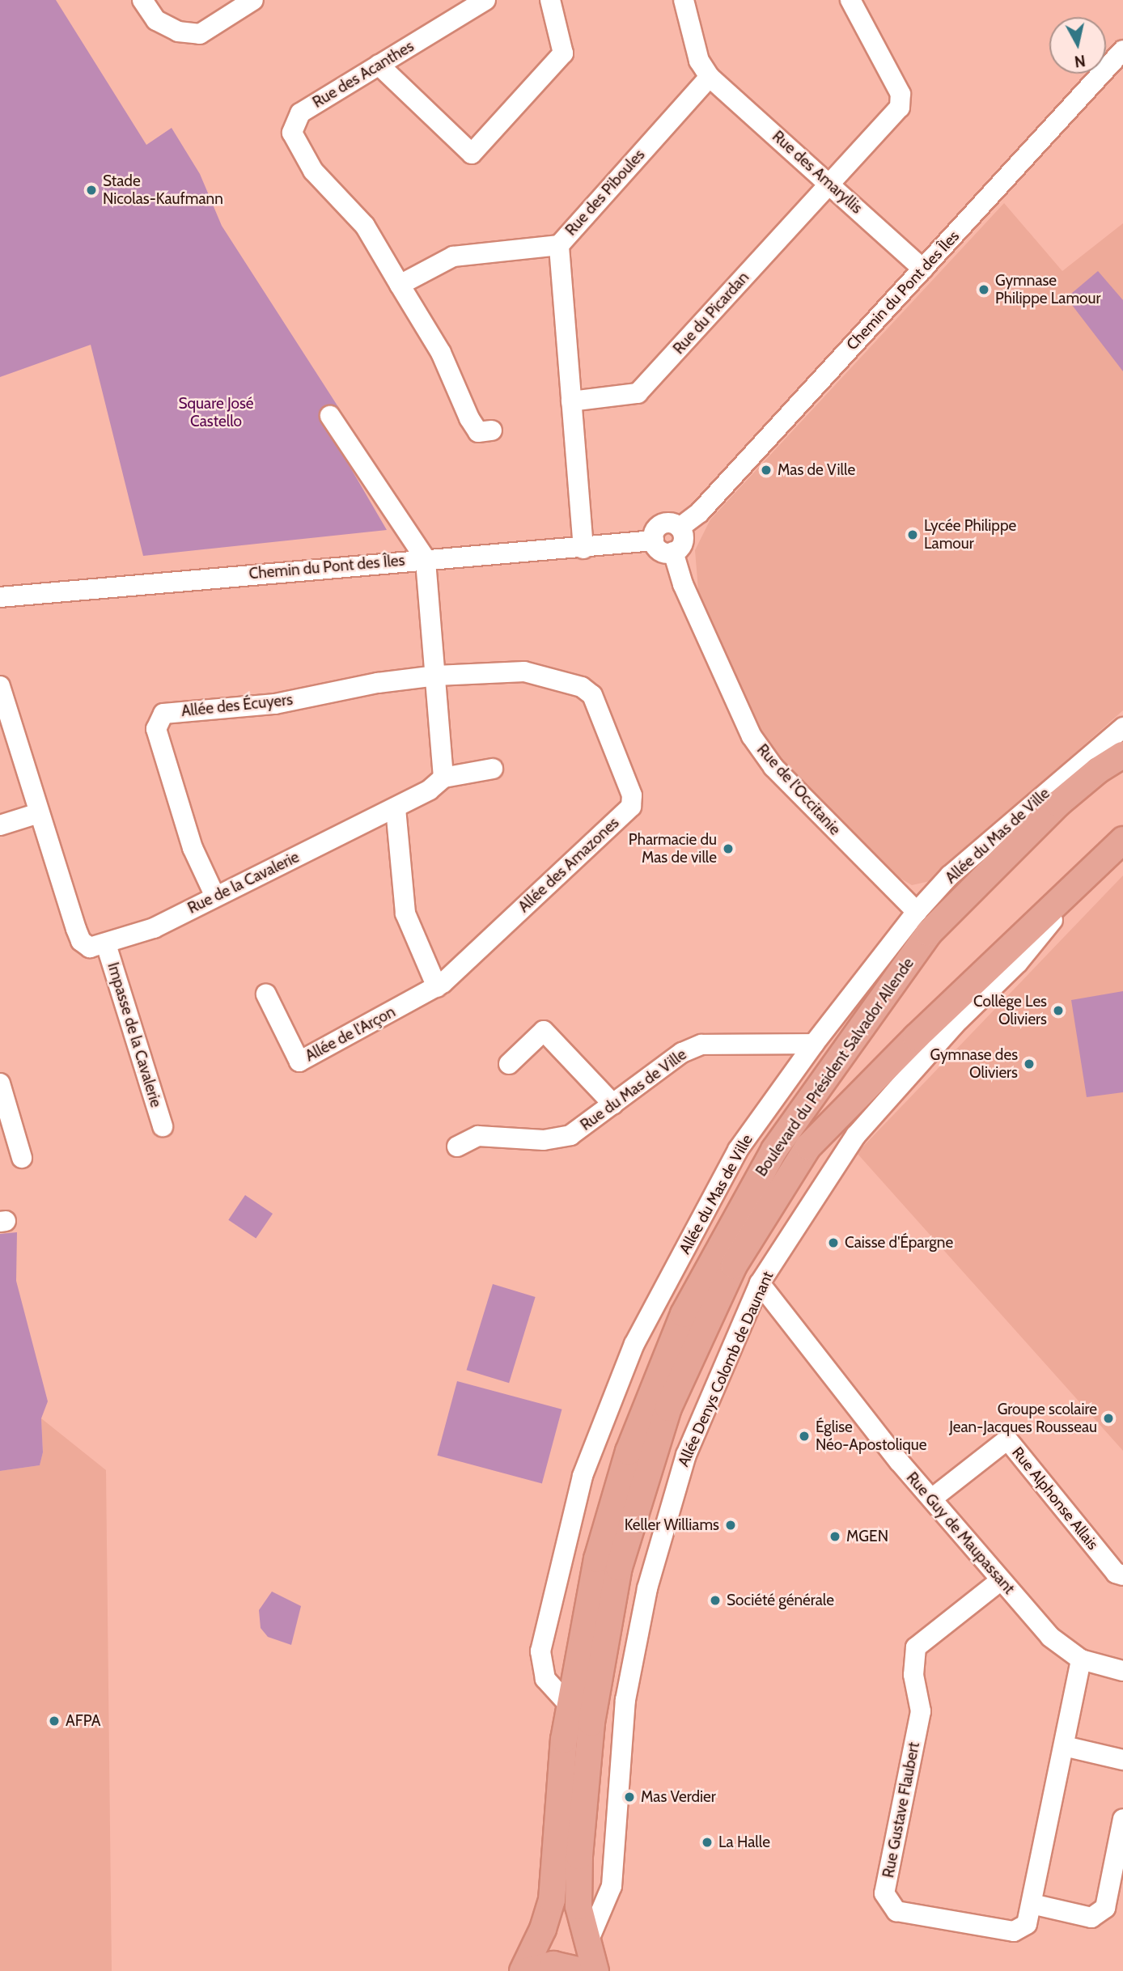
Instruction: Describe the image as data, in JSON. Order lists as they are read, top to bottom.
{
  "streets": {
    "main road": ["Boulevard du Président Salvador Allende"],
    "street": [
      "Rue des Acanthes",
      "Rue des Amaryllis",
      "Rue des Piboules",
      "Chemin du Pont des Îles",
      "Rue du Picardan",
      "Allée des Écuyers",
      "Rue de l'Occitanie",
      "Allée du Mas de Ville",
      "Allée des Amazones",
      "Rue de la Cavalerie",
      "Allée de l'Arçon",
      "Impasse de la Cavalerie",
      "Rue du Mas de Ville",
      "Allée Denys Colomb de Daunant",
      "Rue Alphonse Allais",
      "Rue Guy de Maupassant",
      "Rue Gustave Flaubert"
    ]
  },
  "crossings": [
    ["Rue des Amaryllis", "Rue des Piboules"],
    ["Rue des Amaryllis", "Chemin du Pont des Îles"],
    ["Rue des Amaryllis", "Rue du Picardan"],
    ["Rue des Piboules", "Chemin du Pont des Îles"],
    ["Rue des Piboules", "Rue du Picardan"],
    ["Chemin du Pont des Îles", "Rue de l'Occitanie"],
    ["Allée des Écuyers", "Allée des Amazones"],
    ["Allée des Écuyers", "Rue de la Cavalerie"],
    ["Rue de l'Occitanie", "Allée du Mas de Ville"],
    ["Allée du Mas de Ville", "Boulevard du Président Salvador Allende"],
    ["Allée du Mas de Ville", "Rue du Mas de Ville"],
    ["Allée des Amazones", "Allée de l'Arçon"],
    ["Rue de la Cavalerie", "Impasse de la Cavalerie"],
    ["Boulevard du Président Salvador Allende", "Allée Denys Colomb de Daunant"],
    ["Allée Denys Colomb de Daunant", "Rue Guy de Maupassant"],
    ["Rue Alphonse Allais", "Rue Guy de Maupassant"],
    ["Rue Guy de Maupassant", "Rue Gustave Flaubert"]
  ],
  "parks": ["Square José Castello"],
  "places": [
    "Stade Nicolas-Kaufmann",
    "Gymnase Philippe Lamour",
    "Mas de Ville",
    "Lycée Philippe Lamour",
    "Pharmacie du Mas de ville",
    "Collège Les Oliviers",
    "Gymnase des Oliviers",
    "Caisse d'Épargne",
    "Groupe scolaire Jean-Jacques Rousseau",
    "Église Néo-Apostolique",
    "Keller Williams",
    "MGEN",
    "Société générale",
    "AFPA",
    "Mas Verdier",
    "La Halle"
  ],
  "north": "bottom"
}
